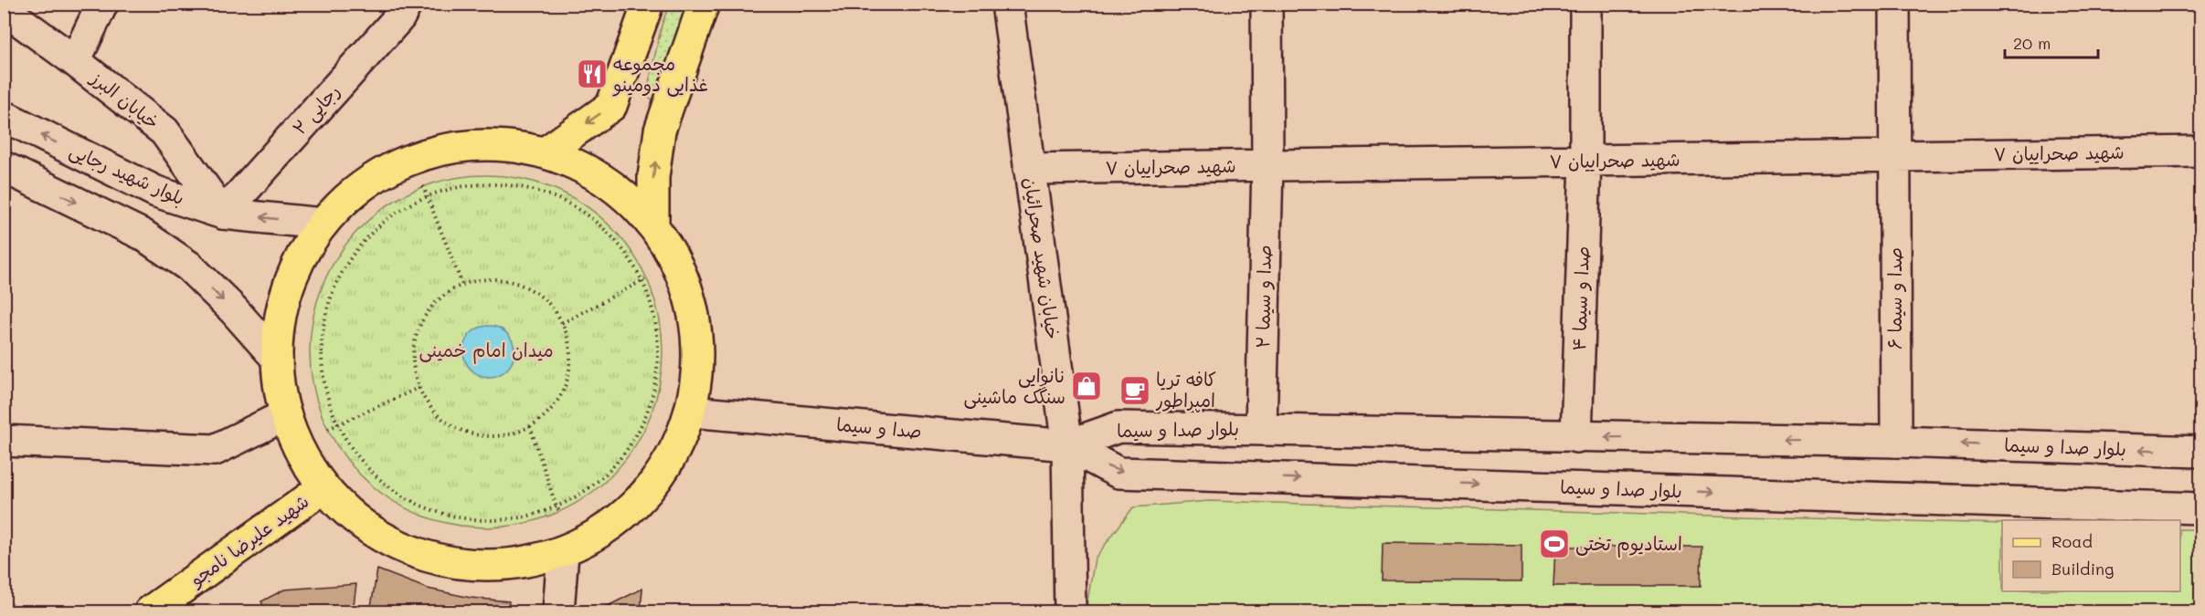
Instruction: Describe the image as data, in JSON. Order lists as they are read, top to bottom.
{
  "streets": {
    "main road": ["شهید علیرضا نامجو"],
    "street": [
      "خیابان البرز",
      "رجایی ۲",
      "شهید صحراییان ۷",
      "بلوار شهید رجایی",
      "خیابان شهید صحرائیان",
      "صدا و سیما ۲",
      "صدا و سیما ۴",
      "صدا و سیما ۶",
      "صدا و سیما",
      "بلوار صدا و سیما"
    ]
  },
  "crossings": [
    ["خیابان البرز", "رجایی ۲"],
    ["خیابان البرز", "بلوار شهید رجایی"],
    ["رجایی ۲", "بلوار شهید رجایی"],
    ["شهید صحراییان ۷", "خیابان شهید صحرائیان"],
    ["شهید صحراییان ۷", "صدا و سیما ۲"],
    ["شهید صحراییان ۷", "صدا و سیما ۴"],
    ["شهید صحراییان ۷", "صدا و سیما ۶"],
    ["خیابان شهید صحرائیان", "صدا و سیما"],
    ["خیابان شهید صحرائیان", "بلوار صدا و سیما"],
    ["صدا و سیما ۲", "بلوار صدا و سیما"],
    ["صدا و سیما ۴", "بلوار صدا و سیما"],
    ["صدا و سیما ۶", "بلوار صدا و سیما"],
    ["صدا و سیما", "بلوار صدا و سیما"]
  ],
  "parks": ["میدان امام خمینی"],
  "places": {
    "restaurant": ["مجموعه غذایى دومینو"],
    "shop": ["نانوایی سنگک ماشینی"],
    "cafe": ["کافه تریا امپراطور"],
    "sports": ["استادیوم تختی"]
  },
  "legend": ["Road", "Building"],
  "scale_bar": "20 m"
}
